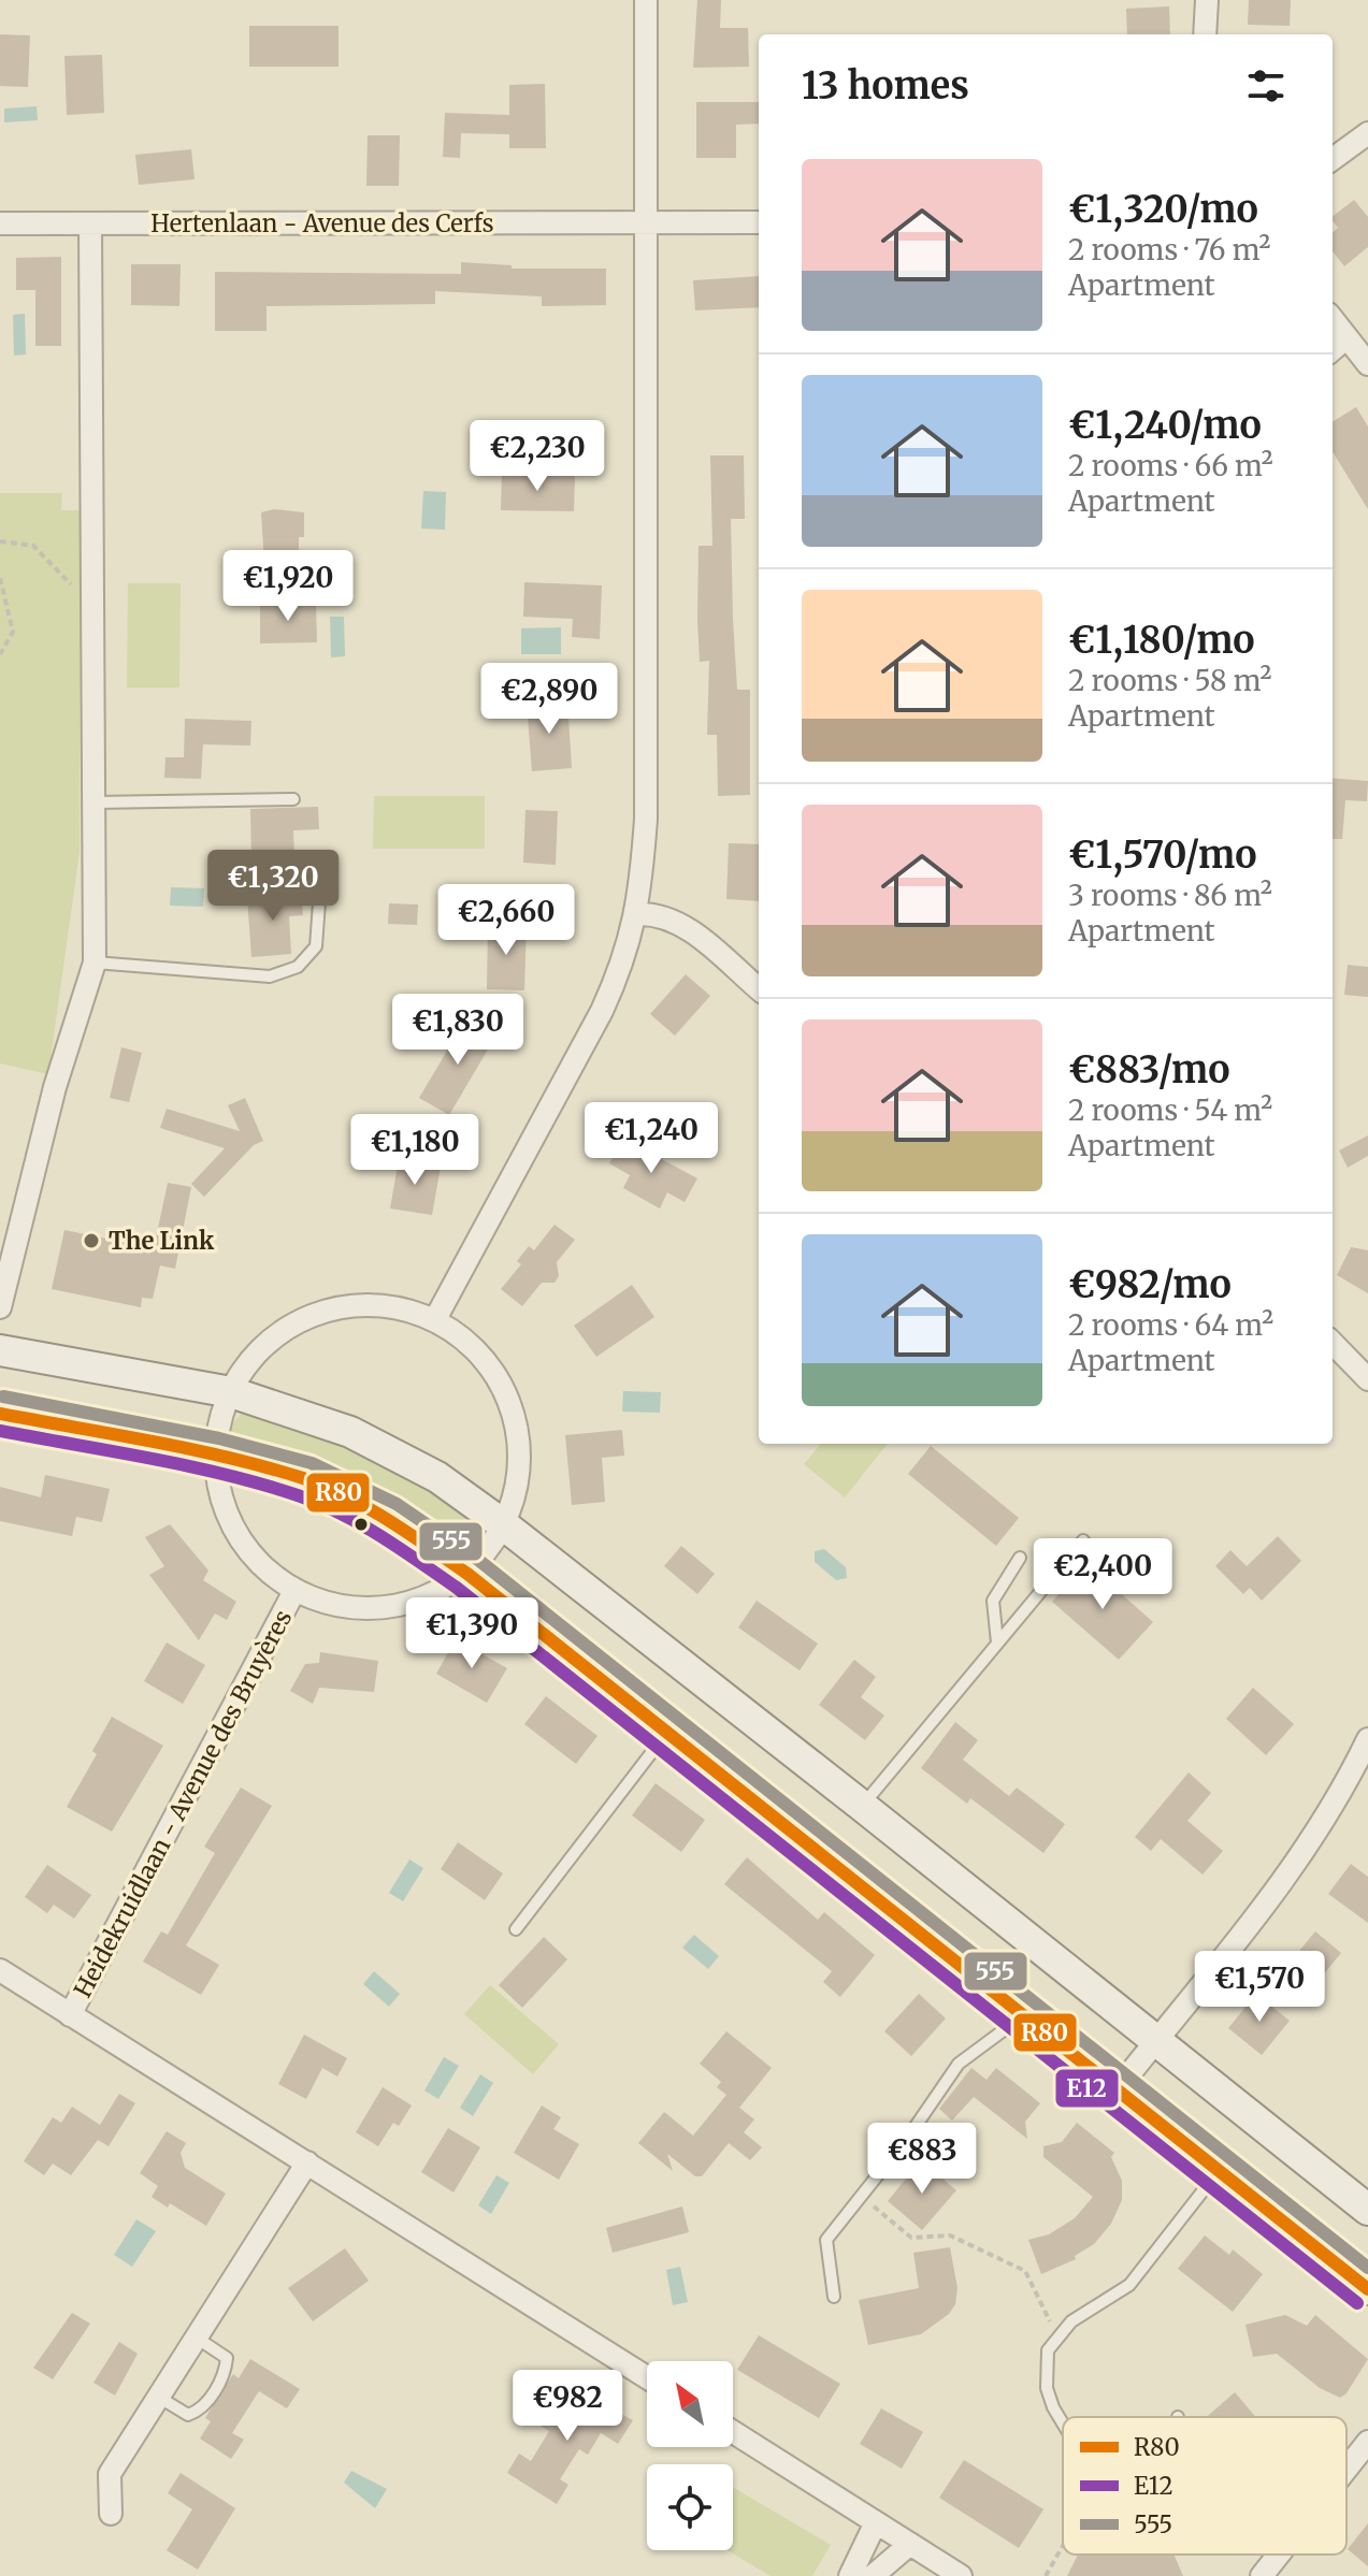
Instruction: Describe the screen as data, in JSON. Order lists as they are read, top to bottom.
{
  "streets": {
    "street": ["Hertenlaan - Avenue des Cerfs", "Heidekruidlaan - Avenue des Bruyères"]
  },
  "places": ["The Link"],
  "lines": ["transit line 555", "transit line R80", "transit line E12"],
  "legend": ["R80", "E12", "555"],
  "north": "top left",
  "page": {
    "heading": "13 homes",
    "list": [
      {
        "name": "€1,320/mo",
        "note": "2 rooms · 76 m² · Apartment"
      },
      {
        "name": "€1,240/mo",
        "note": "2 rooms · 66 m² · Apartment"
      },
      {
        "name": "€1,180/mo",
        "note": "2 rooms · 58 m² · Apartment"
      },
      {
        "name": "€1,570/mo",
        "note": "3 rooms · 86 m² · Apartment"
      },
      {
        "name": "€883/mo",
        "note": "2 rooms · 54 m² · Apartment"
      },
      {
        "name": "€982/mo",
        "note": "2 rooms · 64 m² · Apartment"
      }
    ],
    "price": [
      "€2,230",
      "€1,920",
      "€2,890",
      "€1,320",
      "€2,660",
      "€1,830",
      "€1,240",
      "€1,180",
      "€2,400",
      "€1,390",
      "€1,570",
      "€883",
      "€982"
    ]
  }
}
